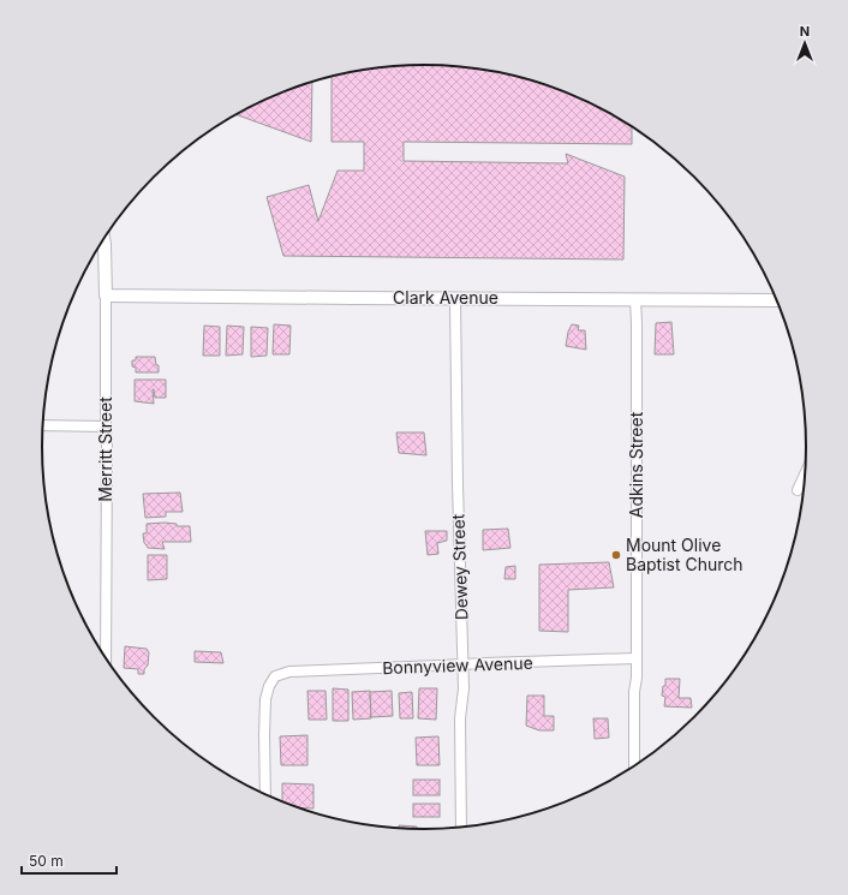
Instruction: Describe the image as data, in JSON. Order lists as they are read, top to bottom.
{
  "streets": {
    "street": [
      "Clark Avenue",
      "Merritt Street",
      "Adkins Street",
      "Dewey Street",
      "Bonnyview Avenue"
    ]
  },
  "crossings": [
    ["Clark Avenue", "Merritt Street"],
    ["Clark Avenue", "Adkins Street"],
    ["Clark Avenue", "Dewey Street"],
    ["Adkins Street", "Bonnyview Avenue"],
    ["Dewey Street", "Bonnyview Avenue"]
  ],
  "places": ["Mount Olive Baptist Church"],
  "scale_bar": "50 m",
  "north": "top"
}
